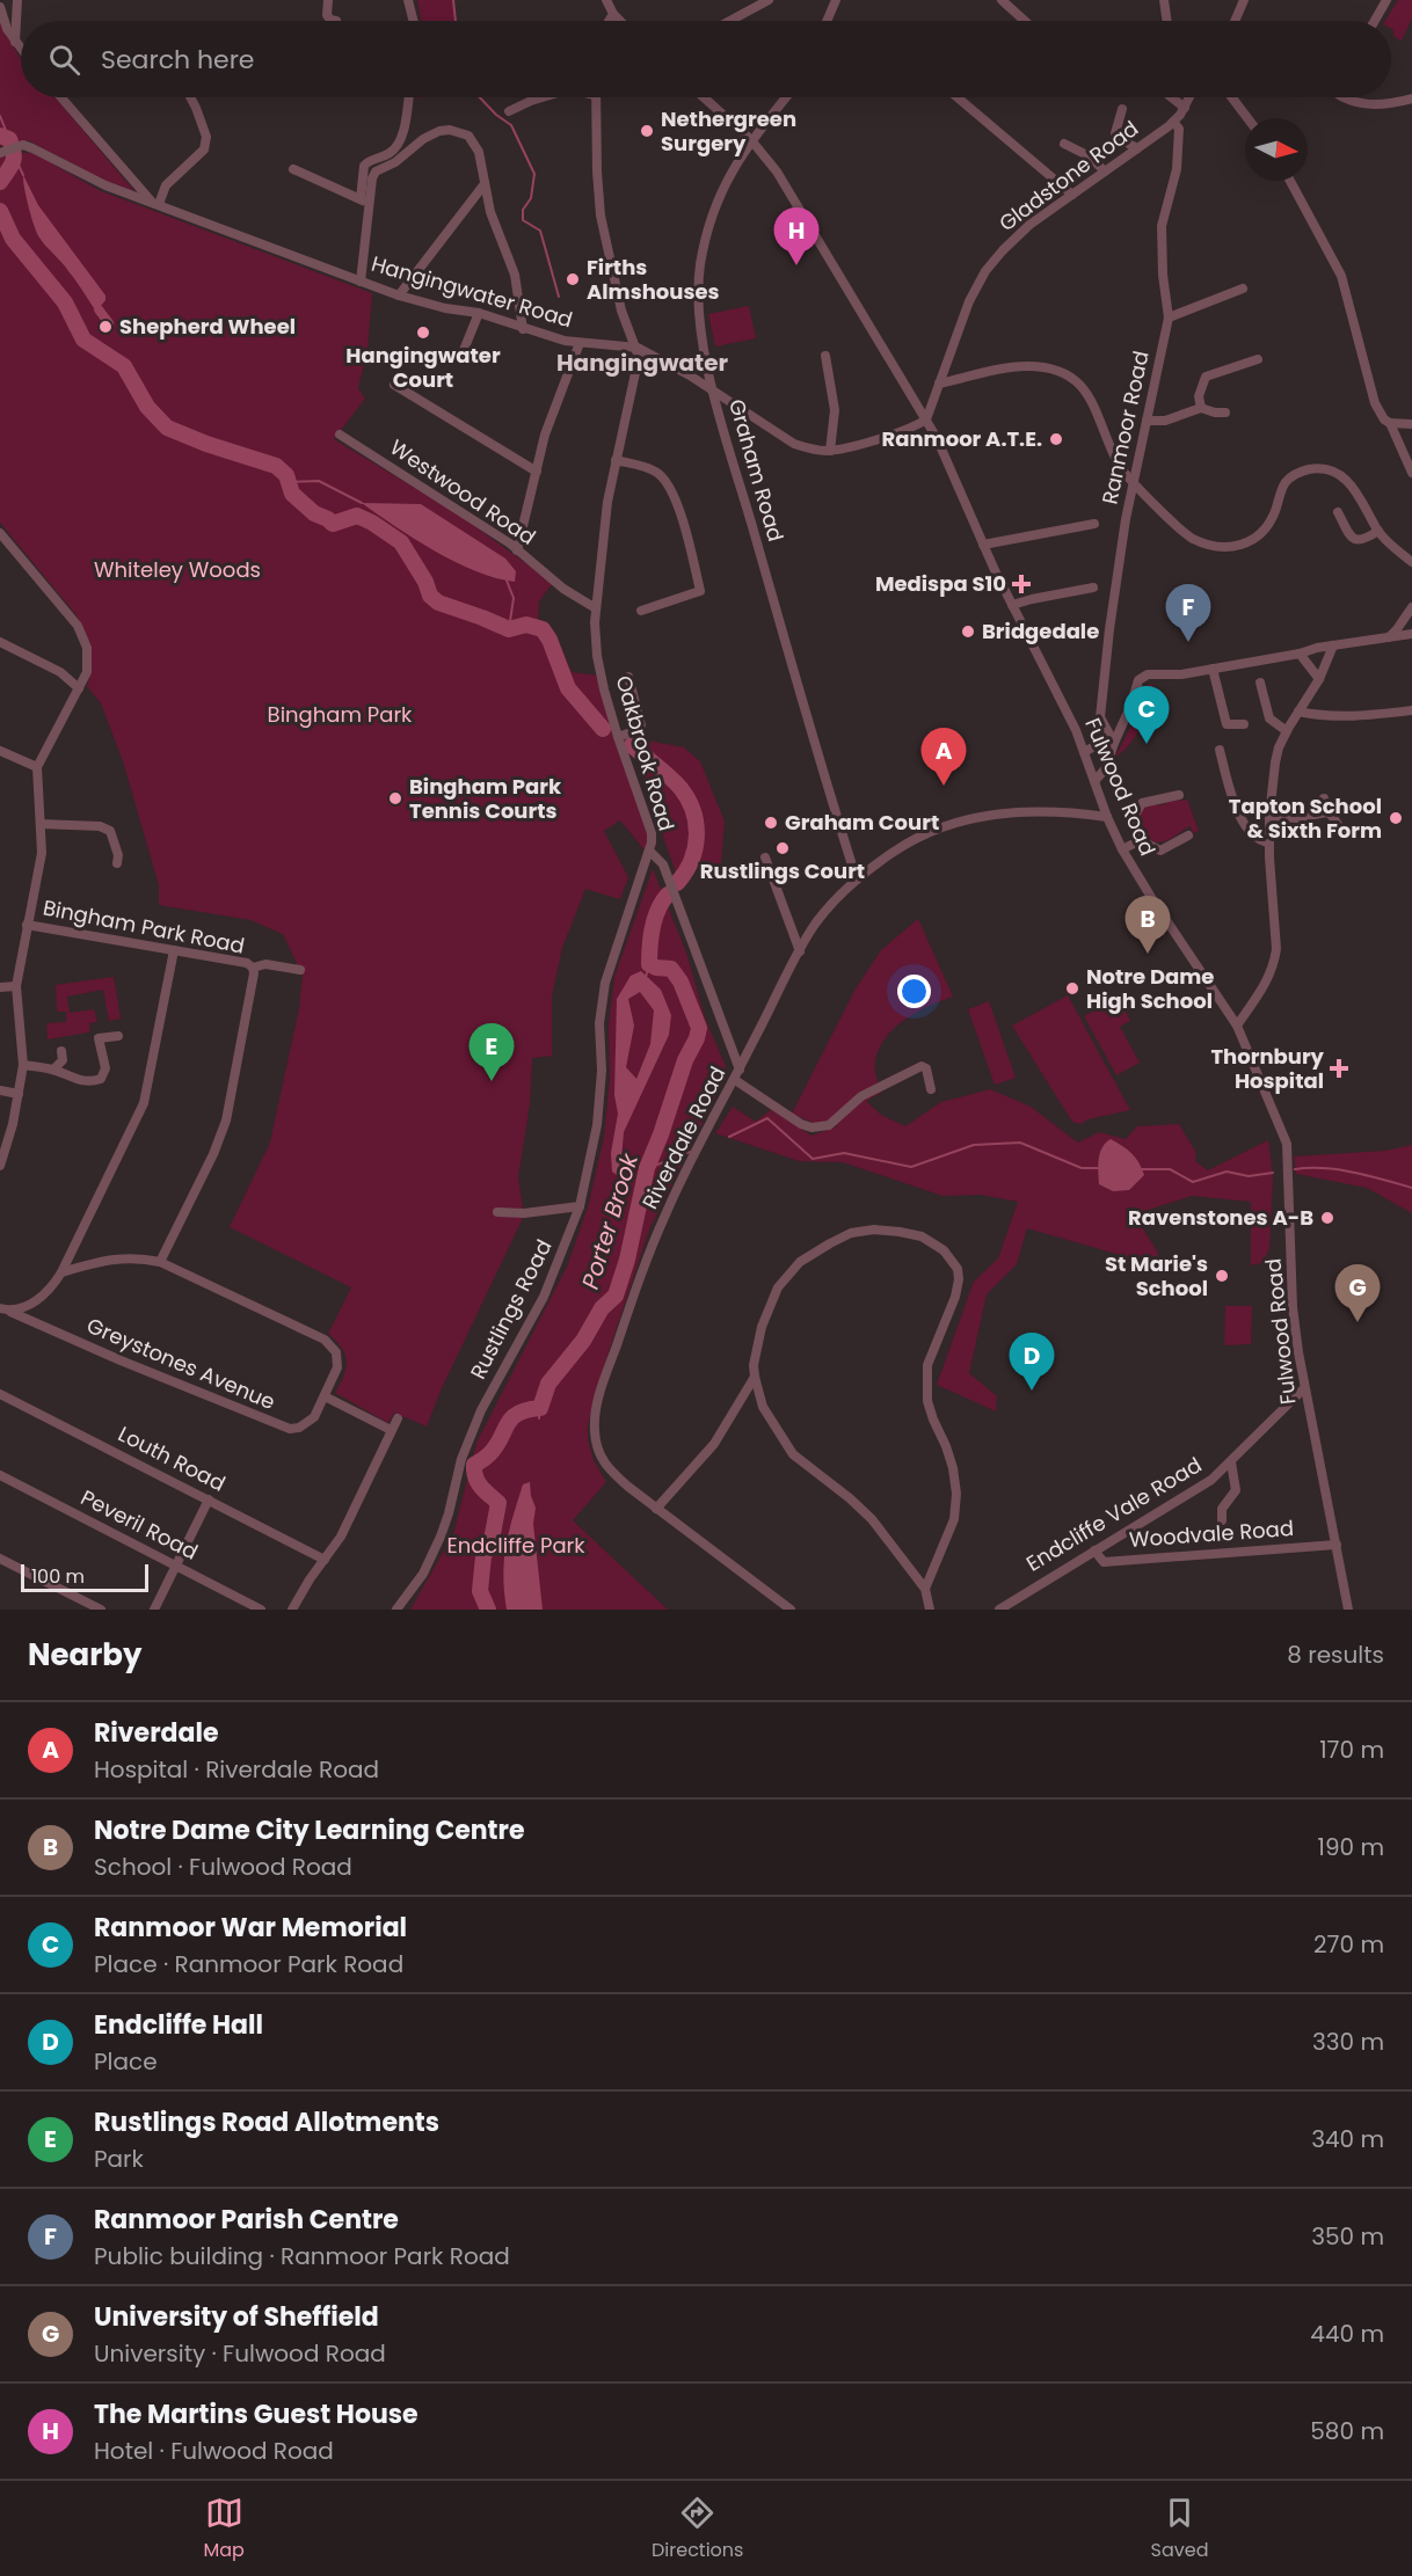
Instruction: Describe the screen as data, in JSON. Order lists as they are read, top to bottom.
{
  "streets": {
    "street": [
      "Gladstone Road",
      "Hangingwater Road",
      "Ranmoor Road",
      "Graham Road",
      "Westwood Road",
      "Oakbrook Road",
      "Fulwood Road",
      "Bingham Park Road",
      "Riverdale Road",
      "Rustlings Road",
      "Greystones Avenue",
      "Louth Road",
      "Endcliffe Vale Road",
      "Peveril Road",
      "Woodvale Road"
    ]
  },
  "crossings": [
    ["Gladstone Road", "Hangingwater Road"],
    ["Gladstone Road", "Ranmoor Road"],
    ["Gladstone Road", "Fulwood Road"],
    ["Hangingwater Road", "Graham Road"],
    ["Hangingwater Road", "Oakbrook Road"],
    ["Hangingwater Road", "Fulwood Road"],
    ["Graham Road", "Fulwood Road"],
    ["Graham Road", "Riverdale Road"],
    ["Westwood Road", "Oakbrook Road"],
    ["Oakbrook Road", "Riverdale Road"],
    ["Oakbrook Road", "Rustlings Road"],
    ["Fulwood Road", "Riverdale Road"],
    ["Fulwood Road", "Endcliffe Vale Road"],
    ["Fulwood Road", "Woodvale Road"],
    ["Bingham Park Road", "Greystones Avenue"],
    ["Endcliffe Vale Road", "Woodvale Road"]
  ],
  "districts": ["Hangingwater"],
  "water": ["Porter Brook"],
  "parks": ["Whiteley Woods", "Bingham Park", "Endcliffe Park"],
  "places": {
    "other": [
      "Nethergreen Surgery",
      "Firths Almshouses",
      "Shepherd Wheel",
      "Hangingwater Court",
      "Ranmoor A.T.E.",
      "Bridgedale",
      "Bingham Park Tennis Courts",
      "Tapton School & Sixth Form",
      "Graham Court",
      "Rustlings Court",
      "Notre Dame High School",
      "Ravenstones A-B",
      "St Marie's School"
    ],
    "health": ["Medispa S10", "Thornbury Hospital"]
  },
  "scale_bar": "100 m",
  "north": "right",
  "page": {
    "search": "Search here",
    "pins": [
      "H",
      "F",
      "C",
      "A",
      "B",
      "E",
      "G",
      "D"
    ],
    "scale": "100 m",
    "heading": ["Nearby", "8 results"],
    "list": [
      {
        "mark": "A",
        "name": "Riverdale",
        "note": "Hospital · Riverdale Road",
        "value": "170 m"
      },
      {
        "mark": "B",
        "name": "Notre Dame City Learning Centre",
        "note": "School · Fulwood Road",
        "value": "190 m"
      },
      {
        "mark": "C",
        "name": "Ranmoor War Memorial",
        "note": "Place · Ranmoor Park Road",
        "value": "270 m"
      },
      {
        "mark": "D",
        "name": "Endcliffe Hall",
        "note": "Place",
        "value": "330 m"
      },
      {
        "mark": "E",
        "name": "Rustlings Road Allotments",
        "note": "Park",
        "value": "340 m"
      },
      {
        "mark": "F",
        "name": "Ranmoor Parish Centre",
        "note": "Public building · Ranmoor Park Road",
        "value": "350 m"
      },
      {
        "mark": "G",
        "name": "University of Sheffield",
        "note": "University · Fulwood Road",
        "value": "440 m"
      },
      {
        "mark": "H",
        "name": "The Martins Guest House",
        "note": "Hotel · Fulwood Road",
        "value": "580 m"
      }
    ],
    "nav": ["Map", "Directions", "Saved"]
  }
}
